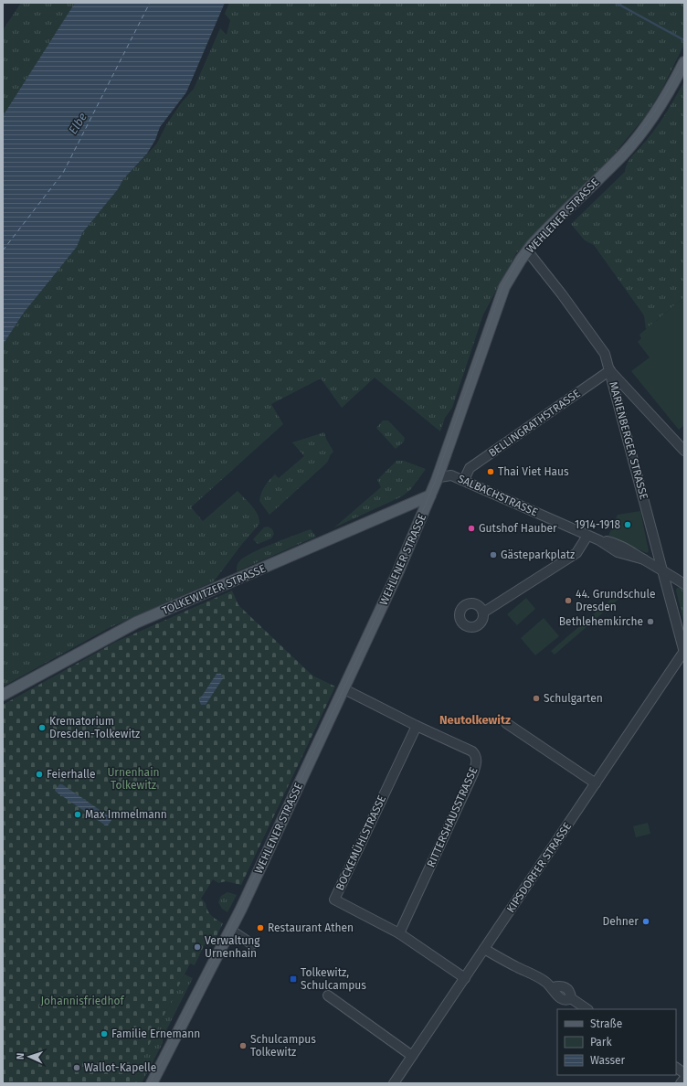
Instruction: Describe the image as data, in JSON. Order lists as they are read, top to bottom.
{
  "streets": {
    "main road": ["WEHLENER STRASSE", "TOLKEWITZER STRASSE"],
    "street": [
      "BELLINGRATHSTRASSE",
      "MARIENBERGER STRASSE",
      "SALBACHSTRASSE",
      "RITTERSHAUSSTRASSE",
      "BOCKEMÜHLSTRASSE",
      "KIPSDORFER STRASSE"
    ]
  },
  "crossings": [
    ["WEHLENER STRASSE", "MARIENBERGER STRASSE"],
    ["WEHLENER STRASSE", "SALBACHSTRASSE"],
    ["WEHLENER STRASSE", "TOLKEWITZER STRASSE"],
    ["WEHLENER STRASSE", "RITTERSHAUSSTRASSE"],
    ["BELLINGRATHSTRASSE", "MARIENBERGER STRASSE"],
    ["BELLINGRATHSTRASSE", "SALBACHSTRASSE"],
    ["MARIENBERGER STRASSE", "SALBACHSTRASSE"],
    ["MARIENBERGER STRASSE", "KIPSDORFER STRASSE"],
    ["RITTERSHAUSSTRASSE", "BOCKEMÜHLSTRASSE"],
    ["BOCKEMÜHLSTRASSE", "KIPSDORFER STRASSE"]
  ],
  "districts": ["Neutolkewitz"],
  "water": ["Elbe"],
  "parks": ["Urnenhain Tolkewitz", "Johannisfriedhof"],
  "places": {
    "other": [
      "Thai Viet Haus",
      "1914-1918",
      "Gutshof Hauber",
      "Gästeparkplatz",
      "44. Grundschule Dresden",
      "Bethlehemkirche",
      "Schulgarten",
      "Krematorium Dresden-Tolkewitz",
      "Feierhalle",
      "Max Immelmann",
      "Dehner",
      "Restaurant Athen",
      "Verwaltung Urnenhain",
      "Familie Ernemann",
      "Schulcampus Tolkewitz",
      "Wallot-Kapelle"
    ],
    "transit": ["Tolkewitz, Schulcampus"]
  },
  "legend": ["Straße", "Park", "Wasser"],
  "north": "left"
}
